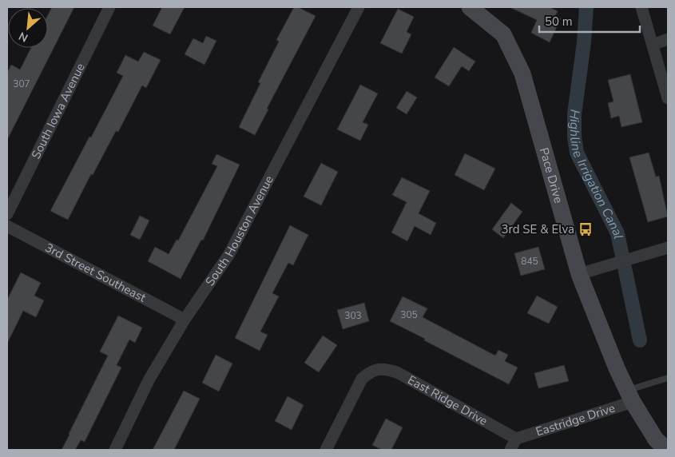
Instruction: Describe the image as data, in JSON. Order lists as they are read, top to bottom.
{
  "streets": {
    "street": [
      "South Iowa Avenue",
      "Pace Drive",
      "South Houston Avenue",
      "3rd Street Southeast",
      "East Ridge Drive",
      "Eastridge Drive"
    ]
  },
  "crossings": [
    ["Pace Drive", "Eastridge Drive"],
    ["South Houston Avenue", "3rd Street Southeast"],
    ["East Ridge Drive", "Eastridge Drive"]
  ],
  "water": ["Highline Irrigation Canal"],
  "places": {
    "bus stop": ["3rd SE & Elva"]
  },
  "house_numbers": [
    "307",
    "845",
    "305",
    "303"
  ],
  "scale_bar": "50 m",
  "north": "bottom left"
}
